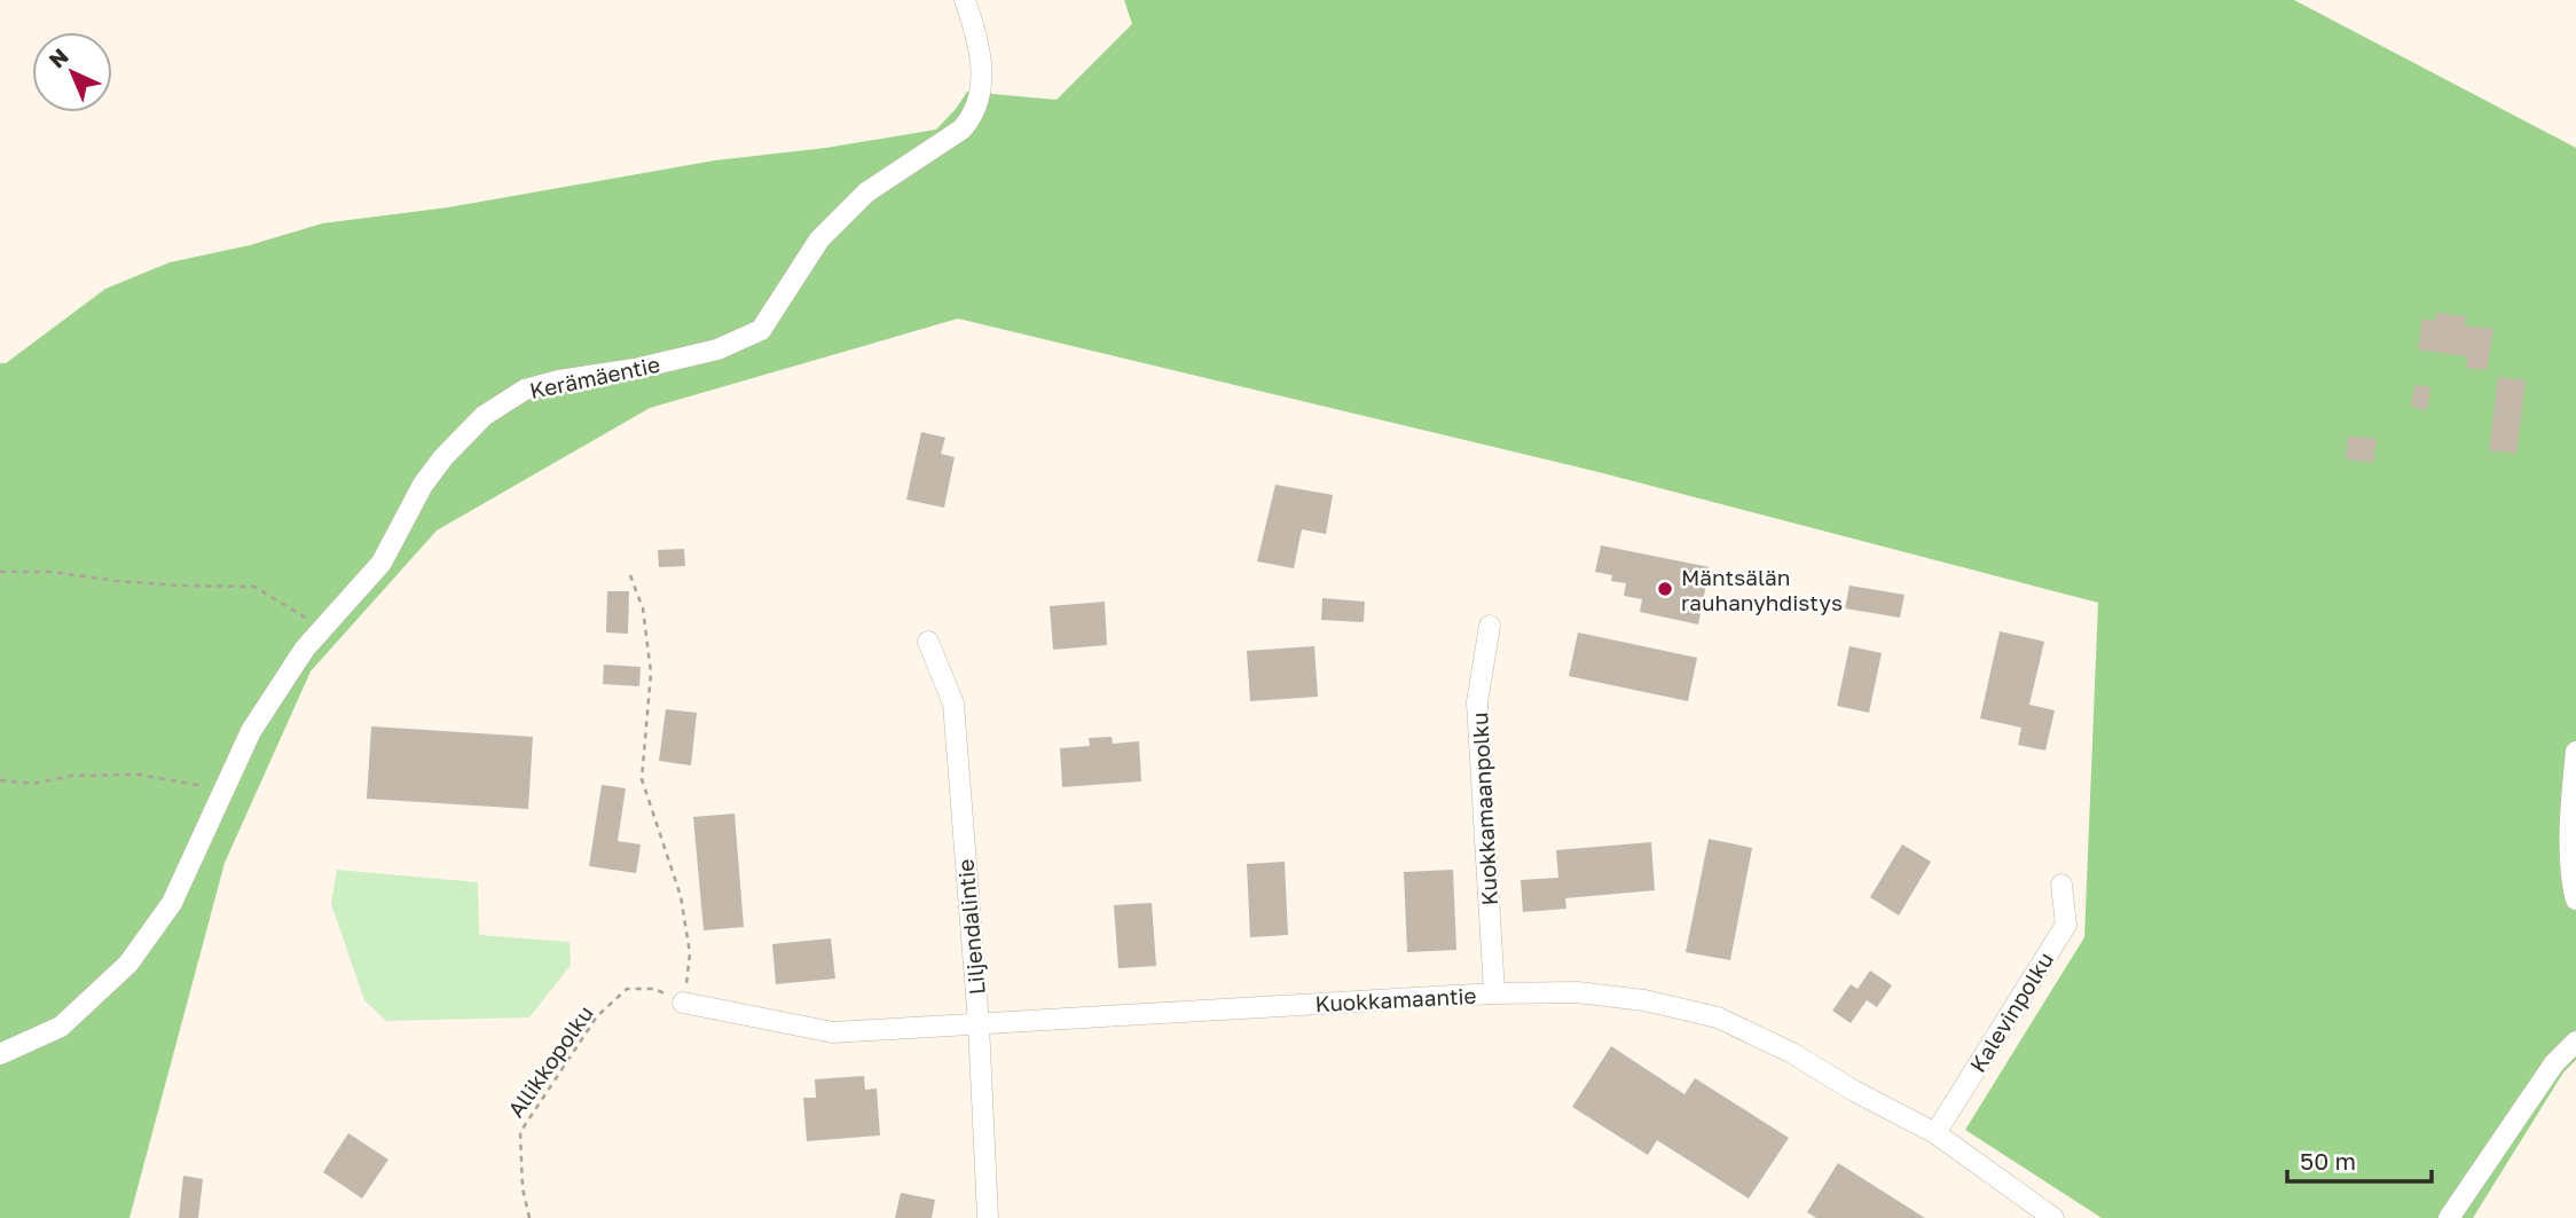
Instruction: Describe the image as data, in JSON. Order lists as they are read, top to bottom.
{
  "streets": {
    "street": [
      "Kerämäentie",
      "Kuokkamaanpolku",
      "Liljendalintie",
      "Kuokkamaantie",
      "Kalevinpolku"
    ],
    "path": ["Allikkopolku"]
  },
  "crossings": [
    ["Kuokkamaanpolku", "Kuokkamaantie"],
    ["Liljendalintie", "Kuokkamaantie"],
    ["Kuokkamaantie", "Kalevinpolku"],
    ["Kuokkamaantie", "Allikkopolku"]
  ],
  "places": ["Mäntsälän rauhanyhdistys"],
  "scale_bar": "50 m",
  "north": "top left"
}
